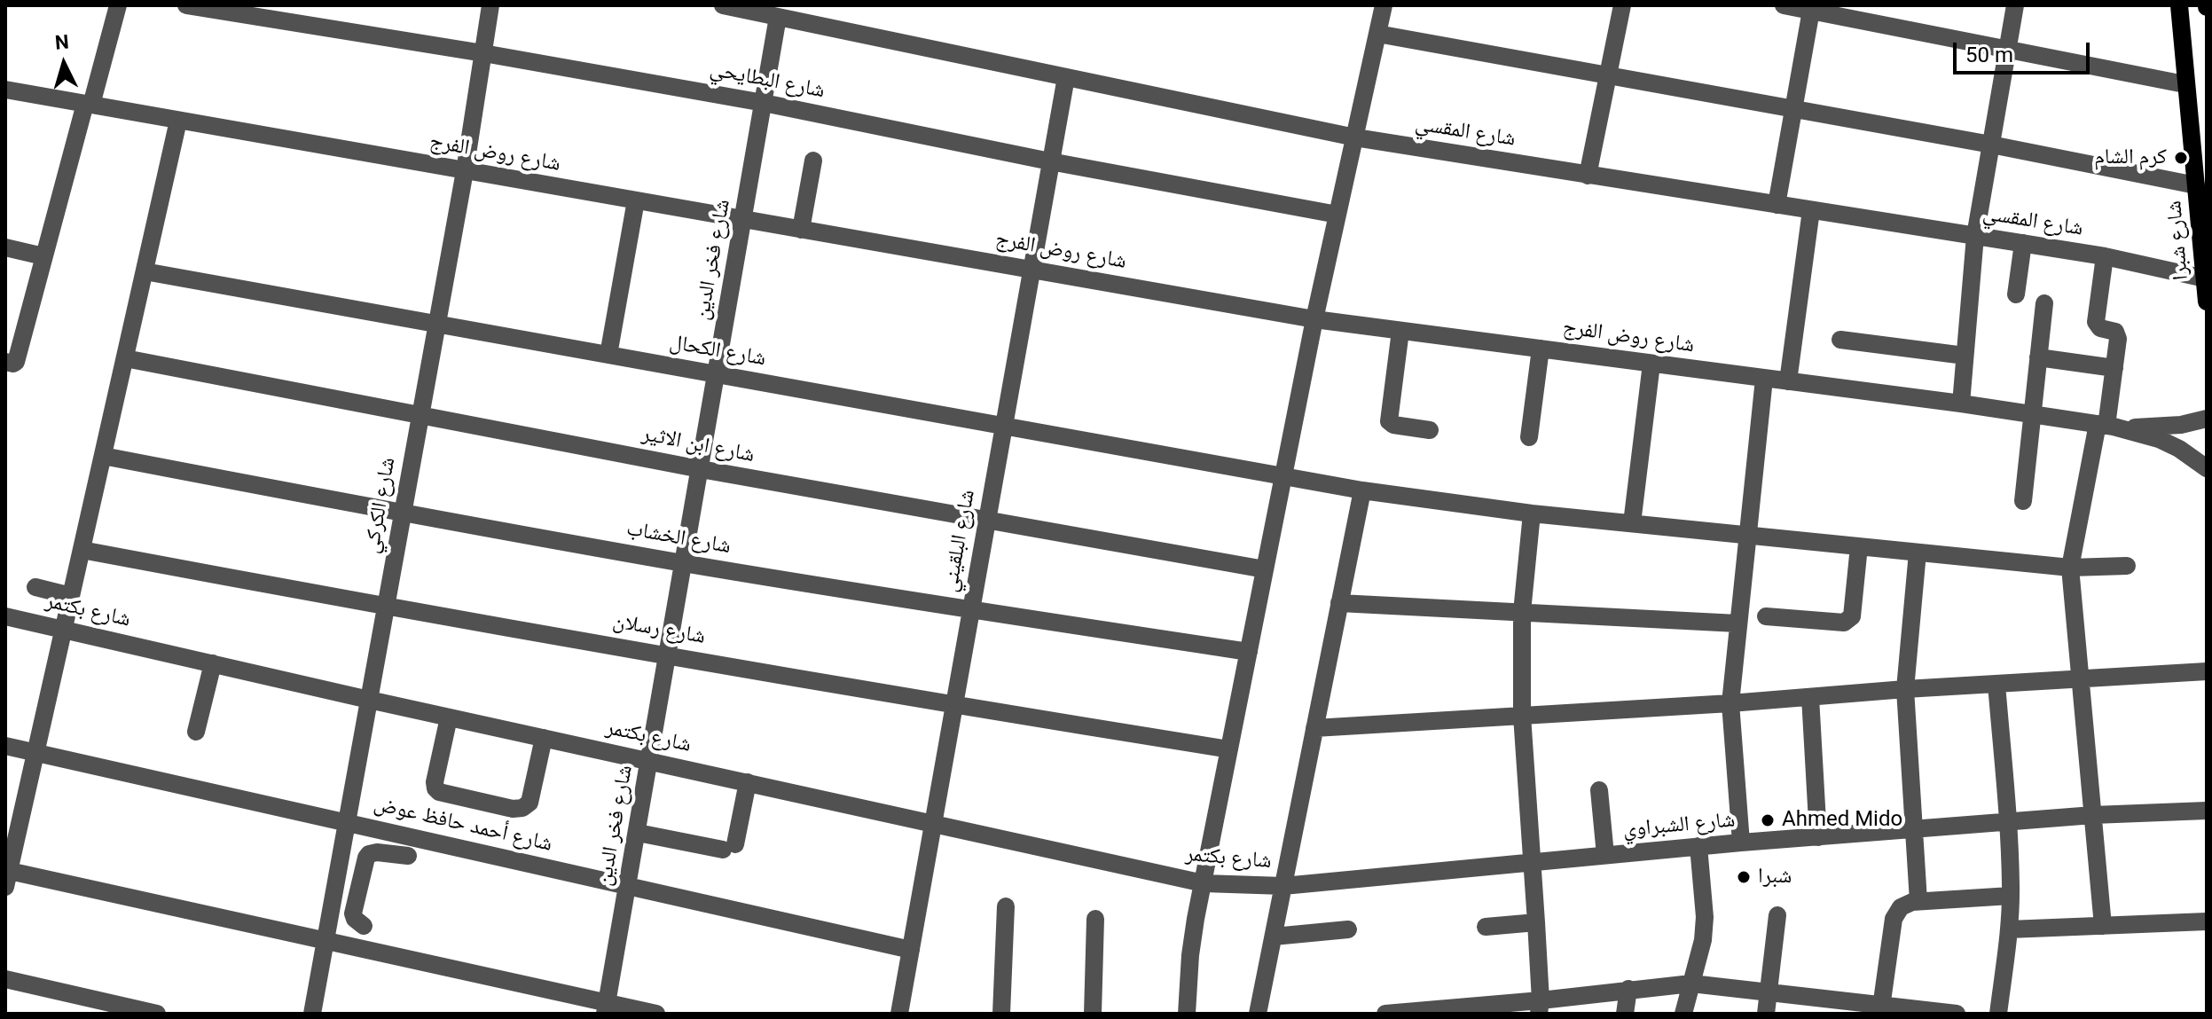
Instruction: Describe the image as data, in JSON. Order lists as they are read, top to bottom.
{
  "streets": {
    "main road": ["شارع شبرا"],
    "street": [
      "شارع البطايحي",
      "شارع المقسي",
      "شارع روض الفرج",
      "شارع فخر الدين",
      "شارع الكحال",
      "شارع ابن الاثير",
      "شارع الكركي",
      "شارع الخشاب",
      "شارع البلقيني",
      "شارع بكتمر",
      "شارع رسلان",
      "شارع أحمد حافظ عوض",
      "شارع الشبراوي"
    ]
  },
  "crossings": [
    ["شارع البطايحي", "شارع فخر الدين"],
    ["شارع البطايحي", "شارع الكركي"],
    ["شارع البطايحي", "شارع البلقيني"],
    ["شارع المقسي", "شارع شبرا"],
    ["شارع المقسي", "شارع فخر الدين"],
    ["شارع المقسي", "شارع البلقيني"],
    ["شارع روض الفرج", "شارع فخر الدين"],
    ["شارع روض الفرج", "شارع الكركي"],
    ["شارع روض الفرج", "شارع البلقيني"],
    ["شارع فخر الدين", "شارع الكحال"],
    ["شارع فخر الدين", "شارع ابن الاثير"],
    ["شارع فخر الدين", "شارع الخشاب"],
    ["شارع فخر الدين", "شارع بكتمر"],
    ["شارع فخر الدين", "شارع رسلان"],
    ["شارع فخر الدين", "شارع أحمد حافظ عوض"],
    ["شارع الكحال", "شارع الكركي"],
    ["شارع الكحال", "شارع البلقيني"],
    ["شارع ابن الاثير", "شارع الكركي"],
    ["شارع ابن الاثير", "شارع البلقيني"],
    ["شارع الكركي", "شارع الخشاب"],
    ["شارع الكركي", "شارع بكتمر"],
    ["شارع الكركي", "شارع رسلان"],
    ["شارع الكركي", "شارع أحمد حافظ عوض"],
    ["شارع الخشاب", "شارع البلقيني"],
    ["شارع البلقيني", "شارع بكتمر"],
    ["شارع البلقيني", "شارع رسلان"],
    ["شارع البلقيني", "شارع أحمد حافظ عوض"],
    ["شارع بكتمر", "شارع الشبراوي"]
  ],
  "places": ["كرم الشام", "Ahmed Mido", "شبرا"],
  "scale_bar": "50 m",
  "north": "top"
}
